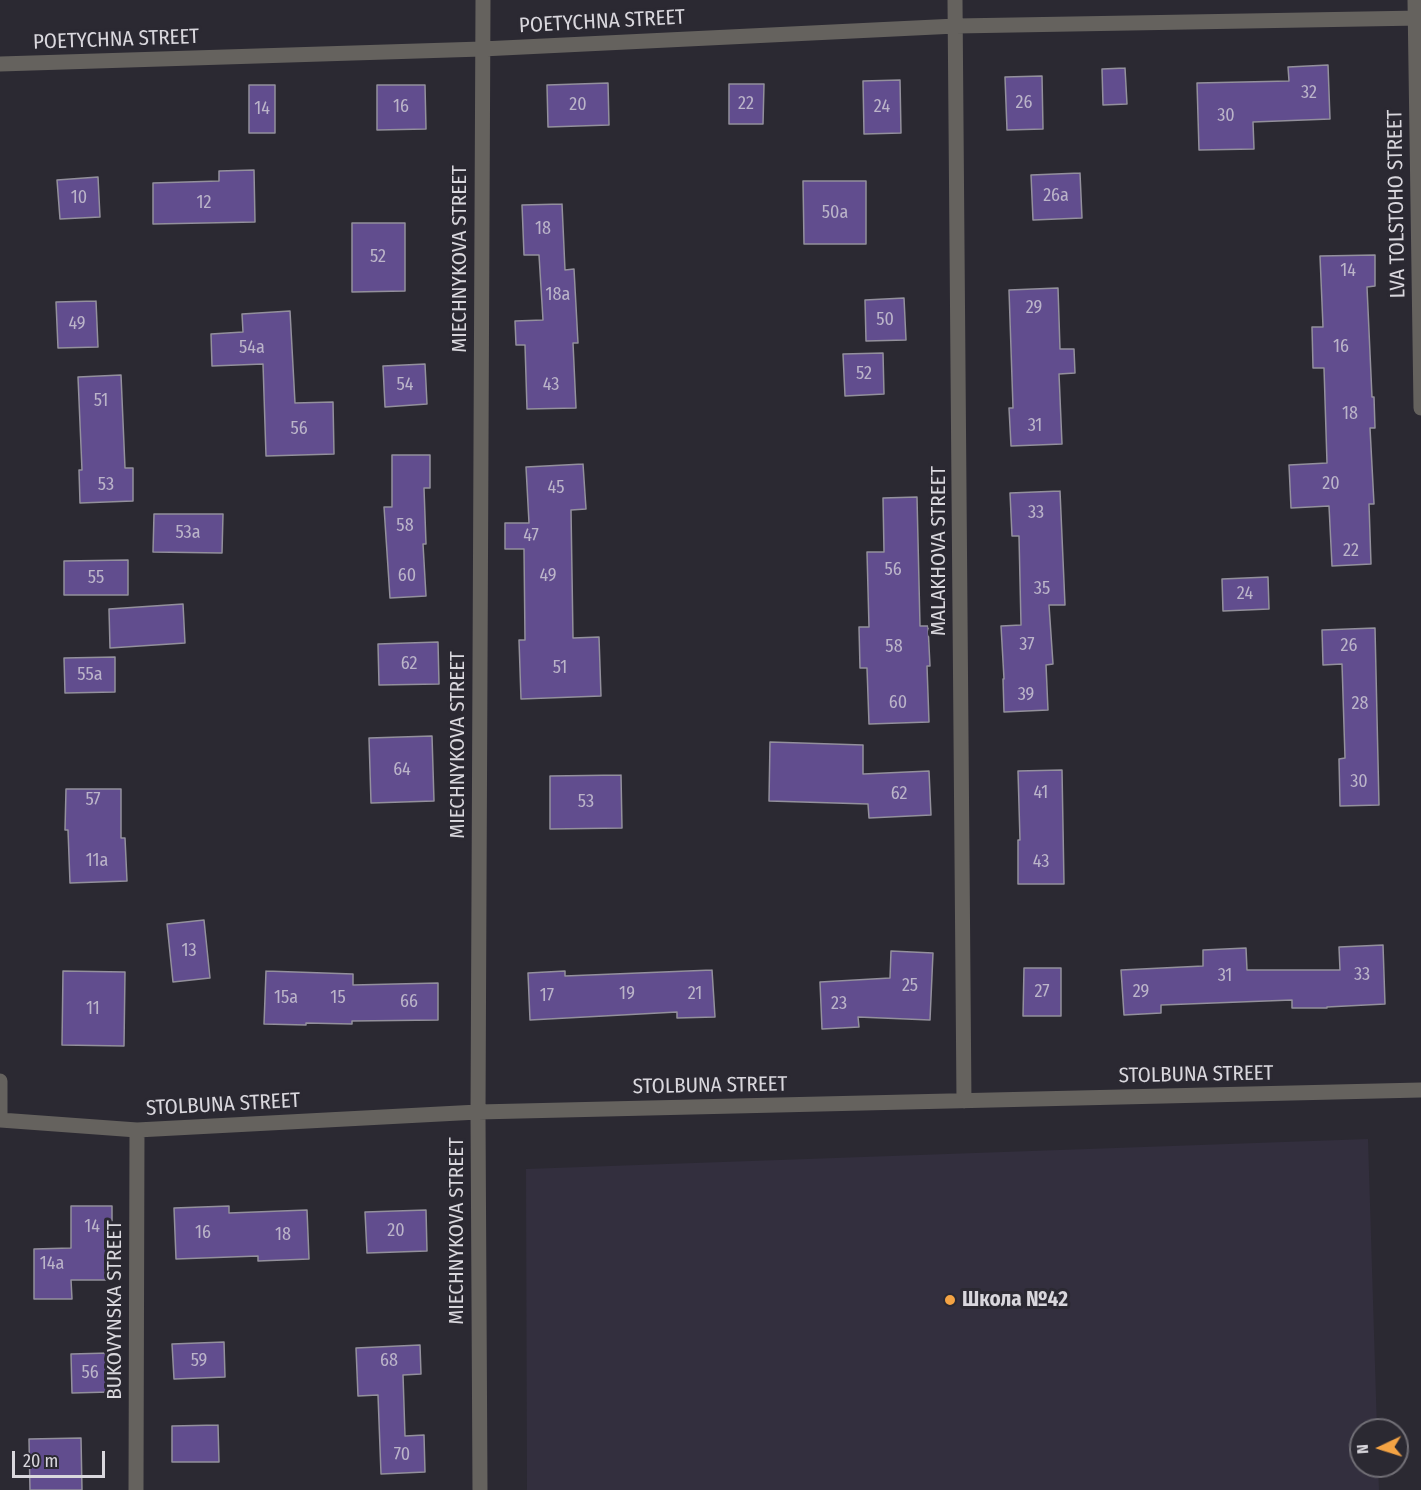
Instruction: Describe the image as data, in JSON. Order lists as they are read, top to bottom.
{
  "streets": {
    "street": [
      "POETYCHNA STREET",
      "LVA TOLSTOHO STREET",
      "MIECHNYKOVA STREET",
      "MALAKHOVA STREET",
      "STOLBUNA STREET",
      "BUKOVYNSKA STREET"
    ]
  },
  "crossings": [
    ["POETYCHNA STREET", "LVA TOLSTOHO STREET"],
    ["POETYCHNA STREET", "MIECHNYKOVA STREET"],
    ["POETYCHNA STREET", "MALAKHOVA STREET"],
    ["MIECHNYKOVA STREET", "STOLBUNA STREET"],
    ["MALAKHOVA STREET", "STOLBUNA STREET"],
    ["STOLBUNA STREET", "BUKOVYNSKA STREET"]
  ],
  "places": ["Школа №42"],
  "house_numbers": [
    "32",
    "26",
    "22",
    "20",
    "16",
    "24",
    "14",
    "30",
    "26а",
    "10",
    "12",
    "50а",
    "18",
    "52",
    "14",
    "18а",
    "29",
    "50",
    "49",
    "16",
    "54а",
    "52",
    "54",
    "43",
    "51",
    "18",
    "31",
    "56",
    "20",
    "53",
    "45",
    "33",
    "58",
    "53а",
    "47",
    "22",
    "56",
    "60",
    "49",
    "55",
    "35",
    "24",
    "37",
    "26",
    "58",
    "62",
    "51",
    "55а",
    "39",
    "60",
    "28",
    "64",
    "30",
    "41",
    "62",
    "57",
    "53",
    "11а",
    "43",
    "13",
    "33",
    "31",
    "25",
    "27",
    "29",
    "19",
    "21",
    "17",
    "15а",
    "15",
    "66",
    "23",
    "11",
    "14",
    "20",
    "16",
    "18",
    "14а",
    "59",
    "68",
    "56",
    "70"
  ],
  "scale_bar": "20 m",
  "north": "left"
}
